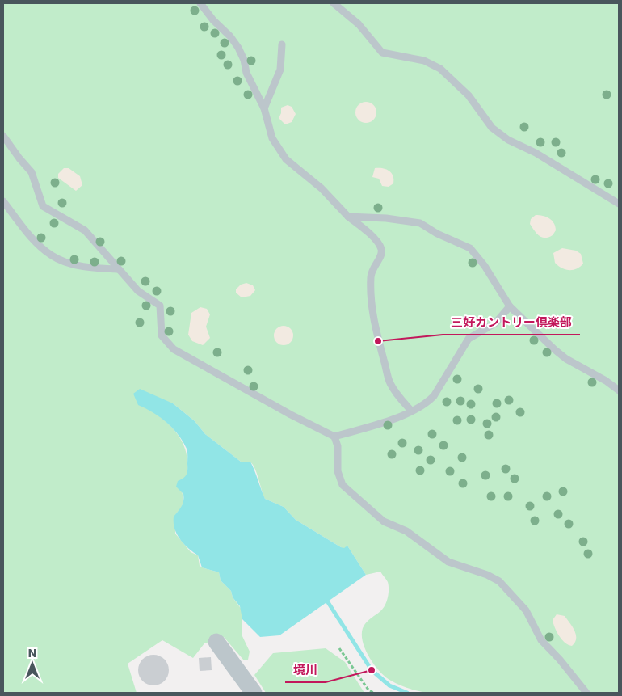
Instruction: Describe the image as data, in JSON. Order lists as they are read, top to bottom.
{
  "places": ["三好カントリー倶楽部", "境川"],
  "north": "top"
}
